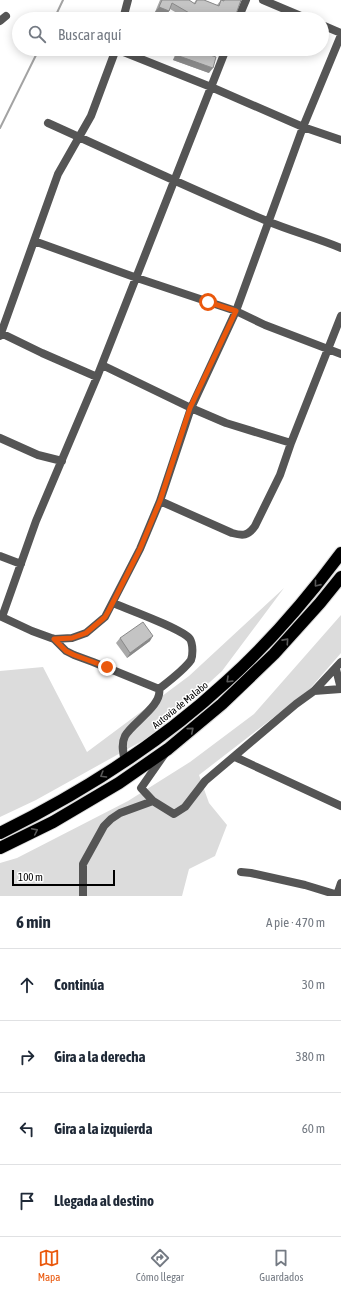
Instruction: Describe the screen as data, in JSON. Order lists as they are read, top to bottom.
{
  "streets": {
    "highway": ["Autovía de Malabo"]
  },
  "scale_bar": "100 m",
  "page": {
    "search": "Buscar aquí",
    "scale": "100 m",
    "heading": ["6 min", "A pie · 470 m"],
    "list": [
      ["Continúa", "30 m"],
      ["Gira a la derecha", "380 m"],
      ["Gira a la izquierda", "60 m"],
      "Llegada al destino"
    ],
    "nav": ["Mapa", "Cómo llegar", "Guardados"]
  }
}
